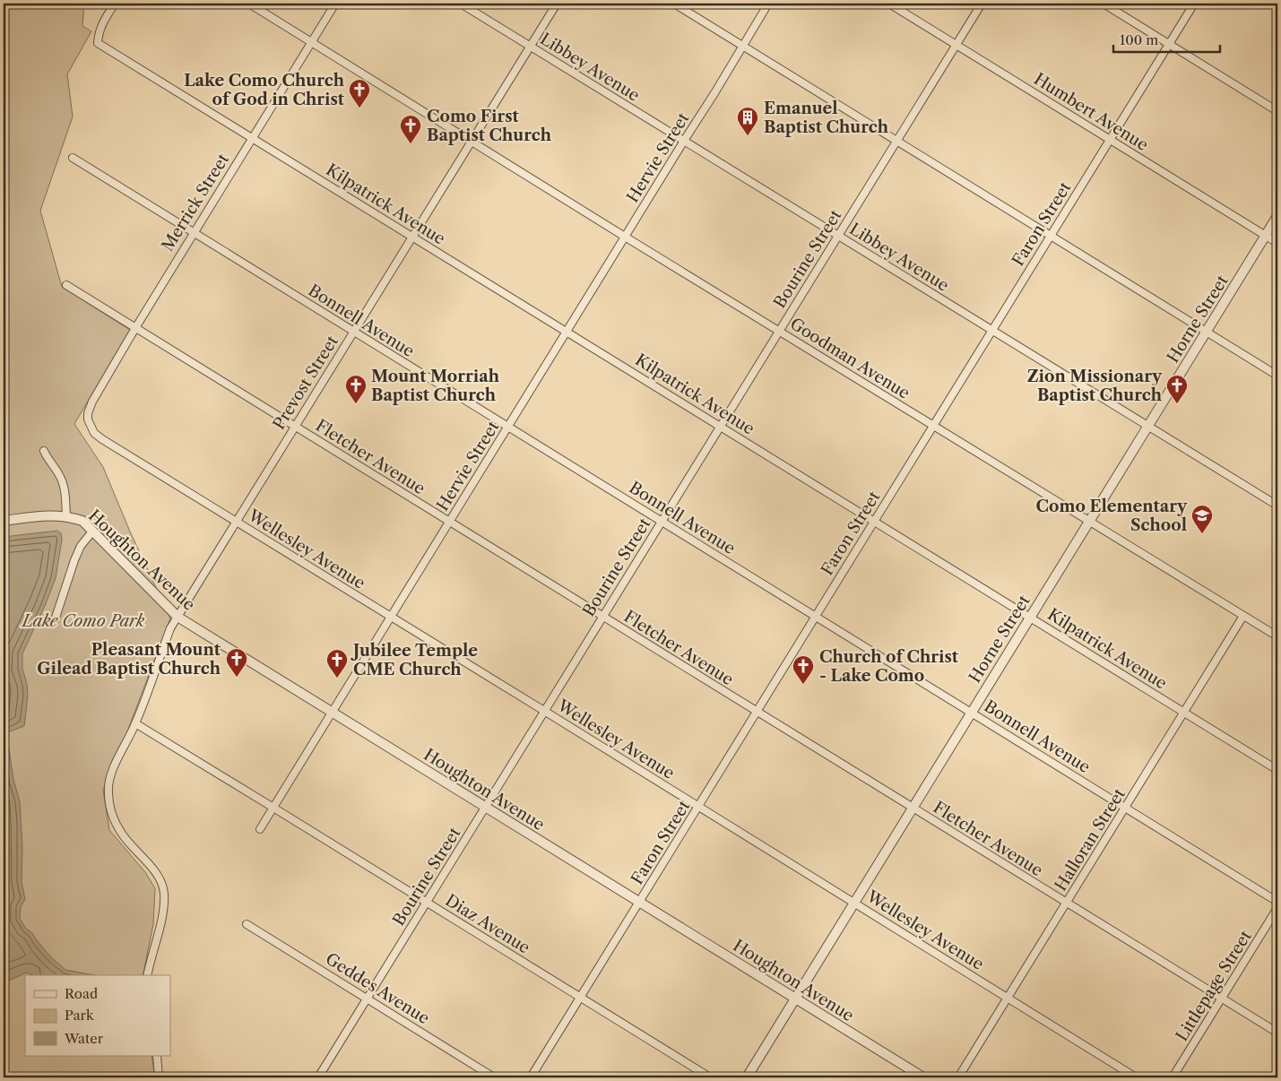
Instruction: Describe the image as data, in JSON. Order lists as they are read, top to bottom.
{
  "streets": {
    "street": [
      "Libbey Avenue",
      "Humbert Avenue",
      "Hervie Street",
      "Merrick Street",
      "Kilpatrick Avenue",
      "Faron Street",
      "Bourine Street",
      "Horne Street",
      "Bonnell Avenue",
      "Goodman Avenue",
      "Prevost Street",
      "Fletcher Avenue",
      "Wellesley Avenue",
      "Houghton Avenue",
      "Halloran Street",
      "Diaz Avenue",
      "Littlepage Street",
      "Geddes Avenue"
    ]
  },
  "crossings": [
    ["Libbey Avenue", "Hervie Street"],
    ["Libbey Avenue", "Faron Street"],
    ["Libbey Avenue", "Bourine Street"],
    ["Libbey Avenue", "Horne Street"],
    ["Libbey Avenue", "Prevost Street"],
    ["Humbert Avenue", "Faron Street"],
    ["Humbert Avenue", "Bourine Street"],
    ["Humbert Avenue", "Horne Street"],
    ["Hervie Street", "Kilpatrick Avenue"],
    ["Hervie Street", "Bonnell Avenue"],
    ["Hervie Street", "Goodman Avenue"],
    ["Hervie Street", "Fletcher Avenue"],
    ["Hervie Street", "Wellesley Avenue"],
    ["Hervie Street", "Houghton Avenue"],
    ["Hervie Street", "Diaz Avenue"],
    ["Merrick Street", "Kilpatrick Avenue"],
    ["Merrick Street", "Bonnell Avenue"],
    ["Merrick Street", "Goodman Avenue"],
    ["Merrick Street", "Fletcher Avenue"],
    ["Merrick Street", "Wellesley Avenue"],
    ["Kilpatrick Avenue", "Faron Street"],
    ["Kilpatrick Avenue", "Bourine Street"],
    ["Kilpatrick Avenue", "Horne Street"],
    ["Kilpatrick Avenue", "Prevost Street"],
    ["Kilpatrick Avenue", "Halloran Street"],
    ["Faron Street", "Bonnell Avenue"],
    ["Faron Street", "Goodman Avenue"],
    ["Faron Street", "Fletcher Avenue"],
    ["Faron Street", "Wellesley Avenue"],
    ["Faron Street", "Houghton Avenue"],
    ["Faron Street", "Diaz Avenue"],
    ["Bourine Street", "Bonnell Avenue"],
    ["Bourine Street", "Goodman Avenue"],
    ["Bourine Street", "Fletcher Avenue"],
    ["Bourine Street", "Wellesley Avenue"],
    ["Bourine Street", "Houghton Avenue"],
    ["Bourine Street", "Diaz Avenue"],
    ["Bourine Street", "Geddes Avenue"],
    ["Horne Street", "Bonnell Avenue"],
    ["Horne Street", "Goodman Avenue"],
    ["Horne Street", "Fletcher Avenue"],
    ["Horne Street", "Wellesley Avenue"],
    ["Horne Street", "Houghton Avenue"],
    ["Bonnell Avenue", "Prevost Street"],
    ["Bonnell Avenue", "Halloran Street"],
    ["Goodman Avenue", "Prevost Street"],
    ["Goodman Avenue", "Halloran Street"],
    ["Prevost Street", "Fletcher Avenue"],
    ["Prevost Street", "Wellesley Avenue"],
    ["Prevost Street", "Houghton Avenue"],
    ["Prevost Street", "Diaz Avenue"],
    ["Fletcher Avenue", "Halloran Street"],
    ["Fletcher Avenue", "Littlepage Street"],
    ["Wellesley Avenue", "Halloran Street"]
  ],
  "parks": ["Lake Como Park"],
  "places": {
    "church": [
      "Lake Como Church of God in Christ",
      "Como First Baptist Church",
      "Mount Morriah Baptist Church",
      "Zion Missionary Baptist Church",
      "Pleasant Mount Gilead Baptist Church",
      "Jubilee Temple CME Church",
      "Church of Christ - Lake Como"
    ],
    "building": ["Emanuel Baptist Church"],
    "school or university": ["Como Elementary School"]
  },
  "legend": ["Road", "Park", "Water"],
  "scale_bar": "100 m"
}
